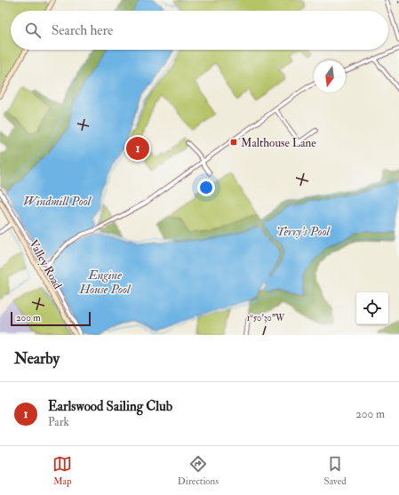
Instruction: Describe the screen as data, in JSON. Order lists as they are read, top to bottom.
{
  "streets": {
    "street": ["Valley Road"]
  },
  "water": ["Windmill Pool", "Terry's Pool", "Engine House Pool"],
  "places": {
    "transit": ["Malthouse Lane"]
  },
  "scale_bar": "200 m",
  "north": "bottom",
  "page": {
    "search": "Search here",
    "pins": "1",
    "scale": "200 m",
    "heading": "Nearby",
    "list": [
      {
        "mark": "1",
        "name": "Earlswood Sailing Club",
        "note": "Park",
        "value": "200 m"
      }
    ],
    "nav": ["Map", "Directions", "Saved"]
  },
  "coordinates": ["1°50'30\"W"]
}
